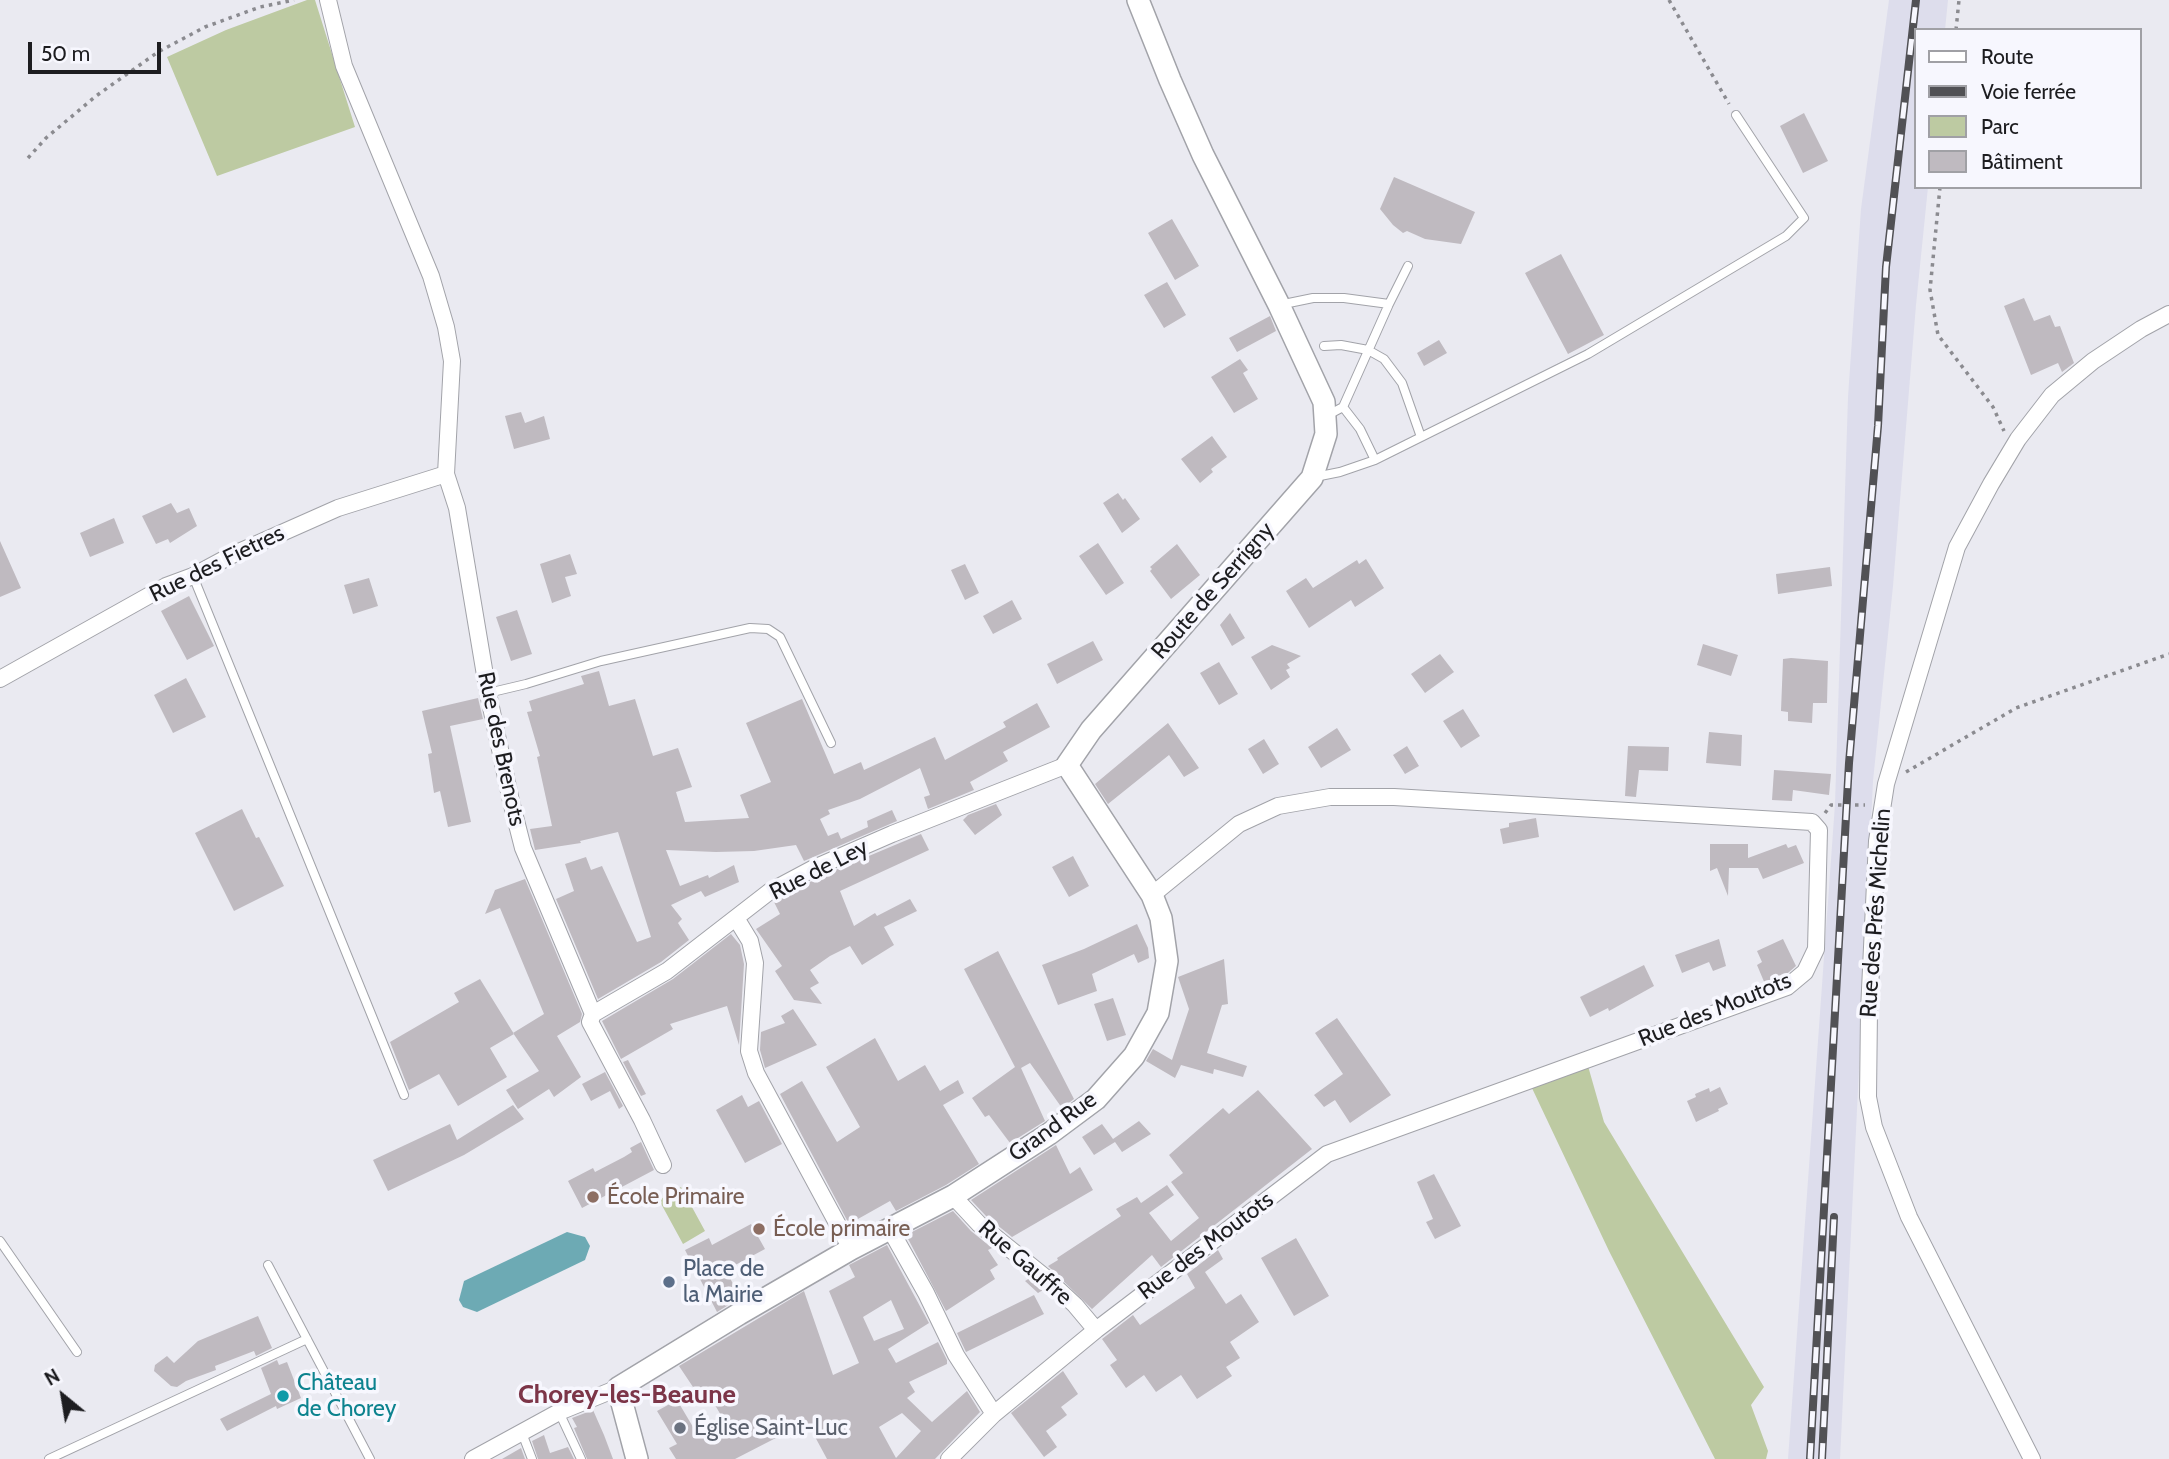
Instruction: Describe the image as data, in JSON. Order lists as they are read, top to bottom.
{
  "streets": {
    "street": [
      "Rue des Fietres",
      "Route de Serrigny",
      "Rue des Brenots",
      "Rue de Ley",
      "Rue des Prés Michelin",
      "Rue des Moutots",
      "Grand Rue",
      "Rue Gauffre"
    ]
  },
  "crossings": [
    ["Rue des Fietres", "Rue des Brenots"],
    ["Route de Serrigny", "Rue de Ley"],
    ["Route de Serrigny", "Grand Rue"],
    ["Rue des Brenots", "Rue de Ley"],
    ["Rue de Ley", "Grand Rue"],
    ["Rue des Moutots", "Rue Gauffre"],
    ["Grand Rue", "Rue Gauffre"]
  ],
  "districts": ["Chorey-les-Beaune"],
  "places": [
    "École Primaire",
    "École primaire",
    "Place de la Mairie",
    "Château de Chorey",
    "Église Saint-Luc"
  ],
  "legend": [
    "Route",
    "Voie ferrée",
    "Parc",
    "Bâtiment"
  ],
  "scale_bar": "50 m",
  "north": "top left"
}
